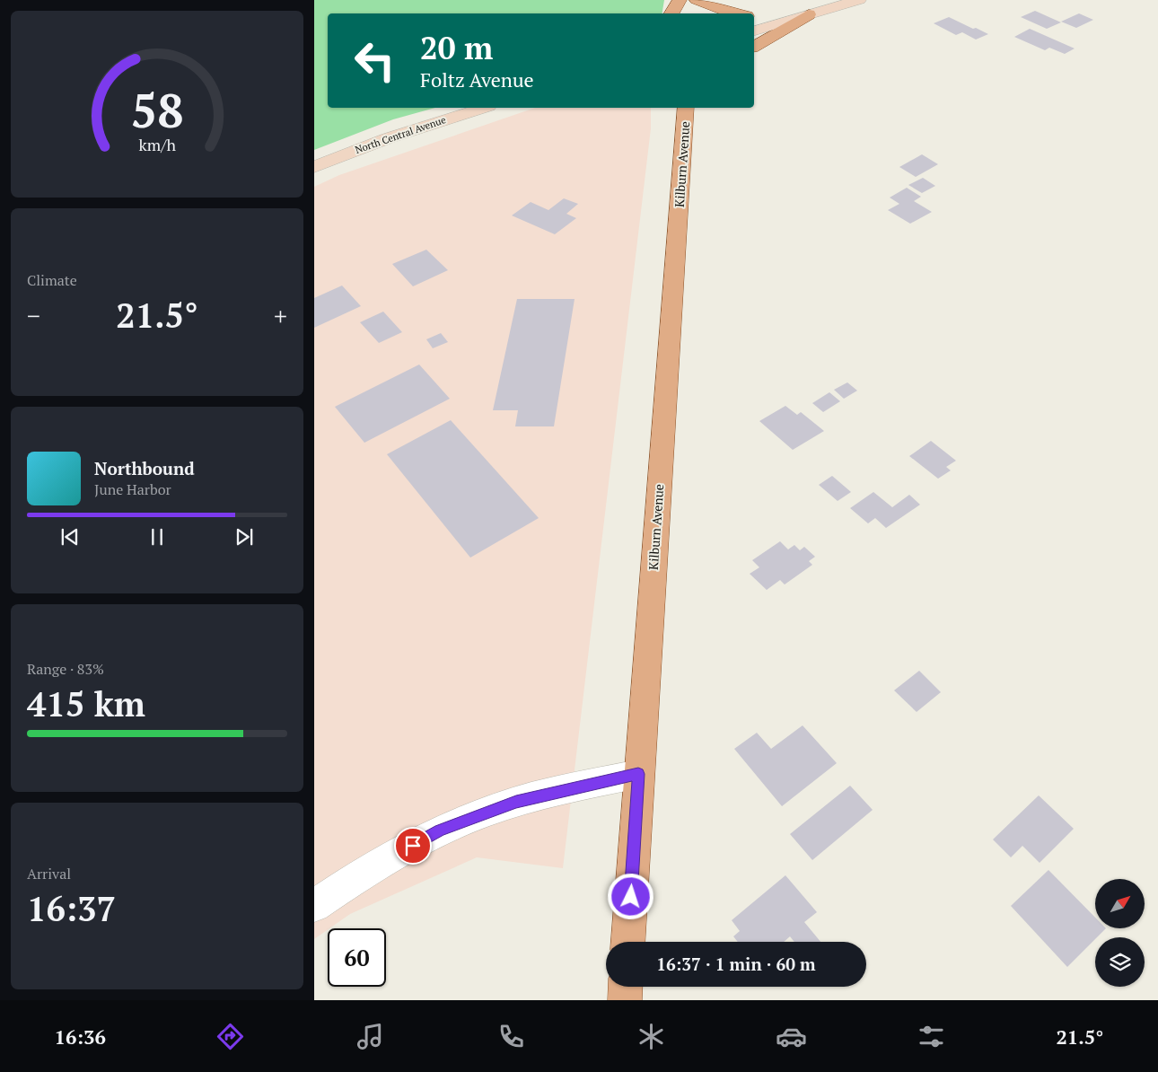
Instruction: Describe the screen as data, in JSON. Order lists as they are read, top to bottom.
{
  "streets": {
    "main road": ["North Central Avenue", "Kilburn Avenue"]
  },
  "north": "top right",
  "page": {
    "turn": ["20 m", "Foltz Avenue"],
    "tile": [
      "Climate",
      ["Range · 83%", "415 km"],
      ["Arrival", "16:37"]
    ],
    "heat": ["−", "21.5°", "+"],
    "song": ["Northbound", "June Harbor"],
    "limit": "60",
    "trip": "16:37 · 1 min · 60 m",
    "tabs": ["16:36", "21.5°"],
    "gauge": ["58", "km/h"]
  }
}
